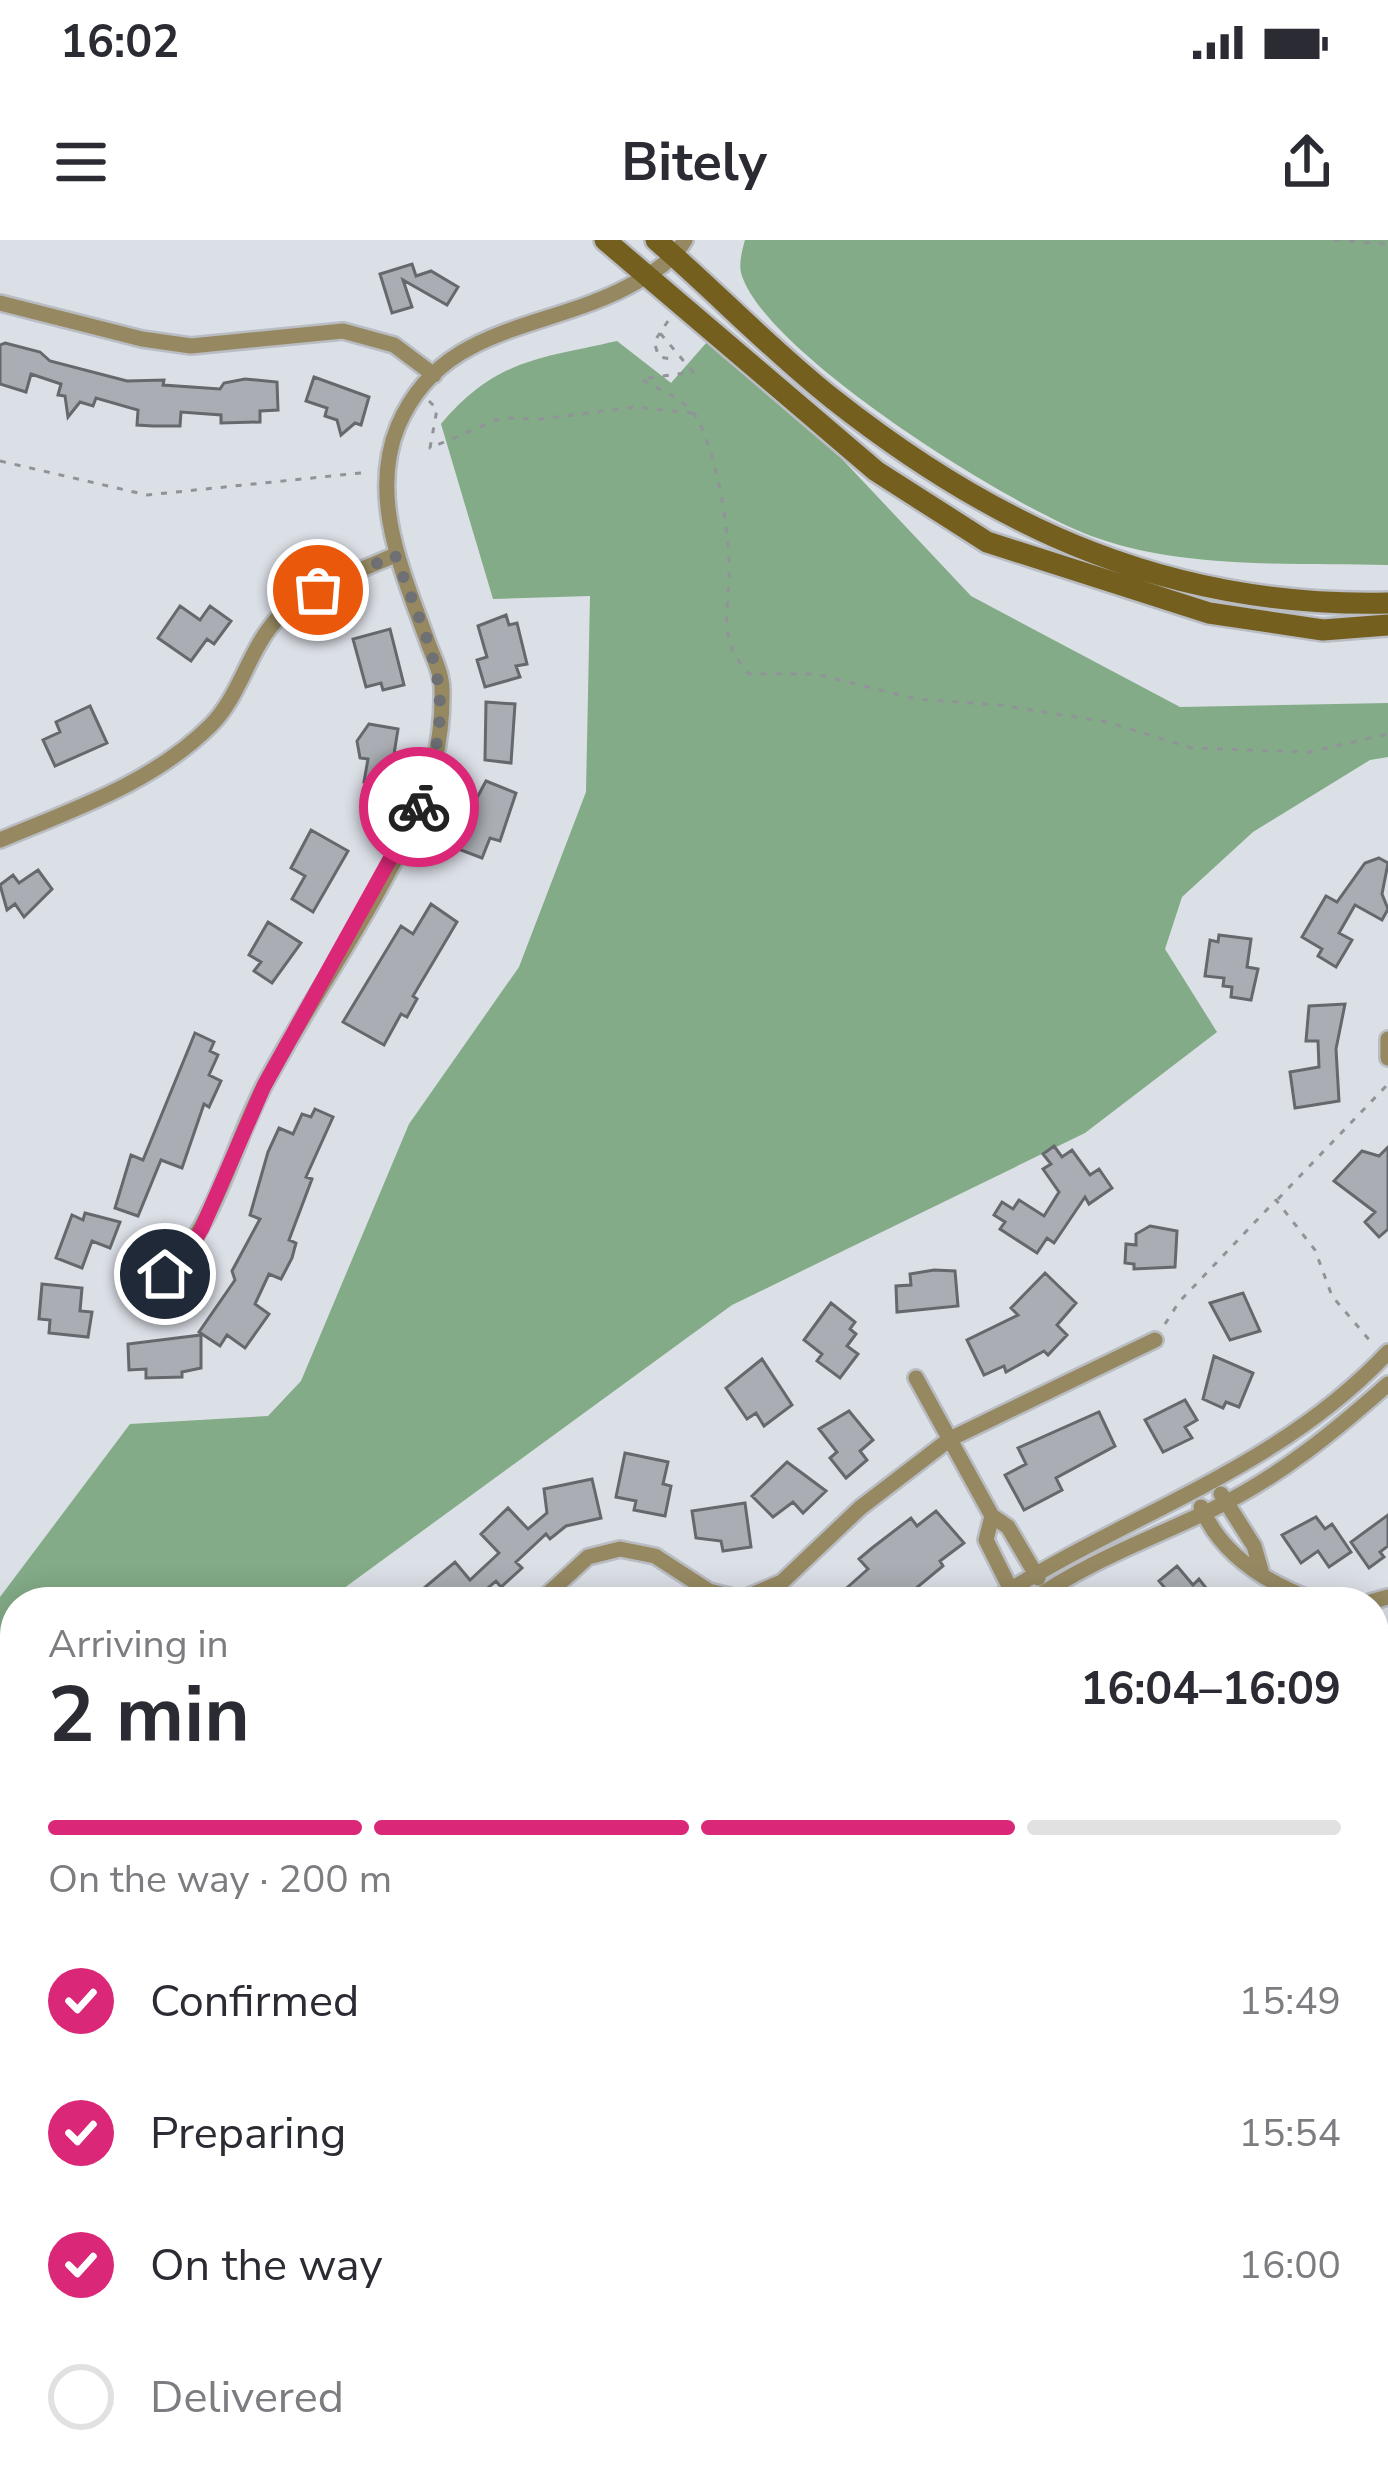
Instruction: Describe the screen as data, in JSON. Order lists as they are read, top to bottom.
{
  "page": {
    "status": "16:02",
    "header": "Bitely",
    "heading": ["2 min", "Arriving in", "16:04–16:09"],
    "bar": "On the way · 200 m",
    "list": [
      ["Confirmed", "15:49"],
      ["Preparing", "15:54"],
      ["On the way", "16:00"],
      "Delivered"
    ]
  }
}
